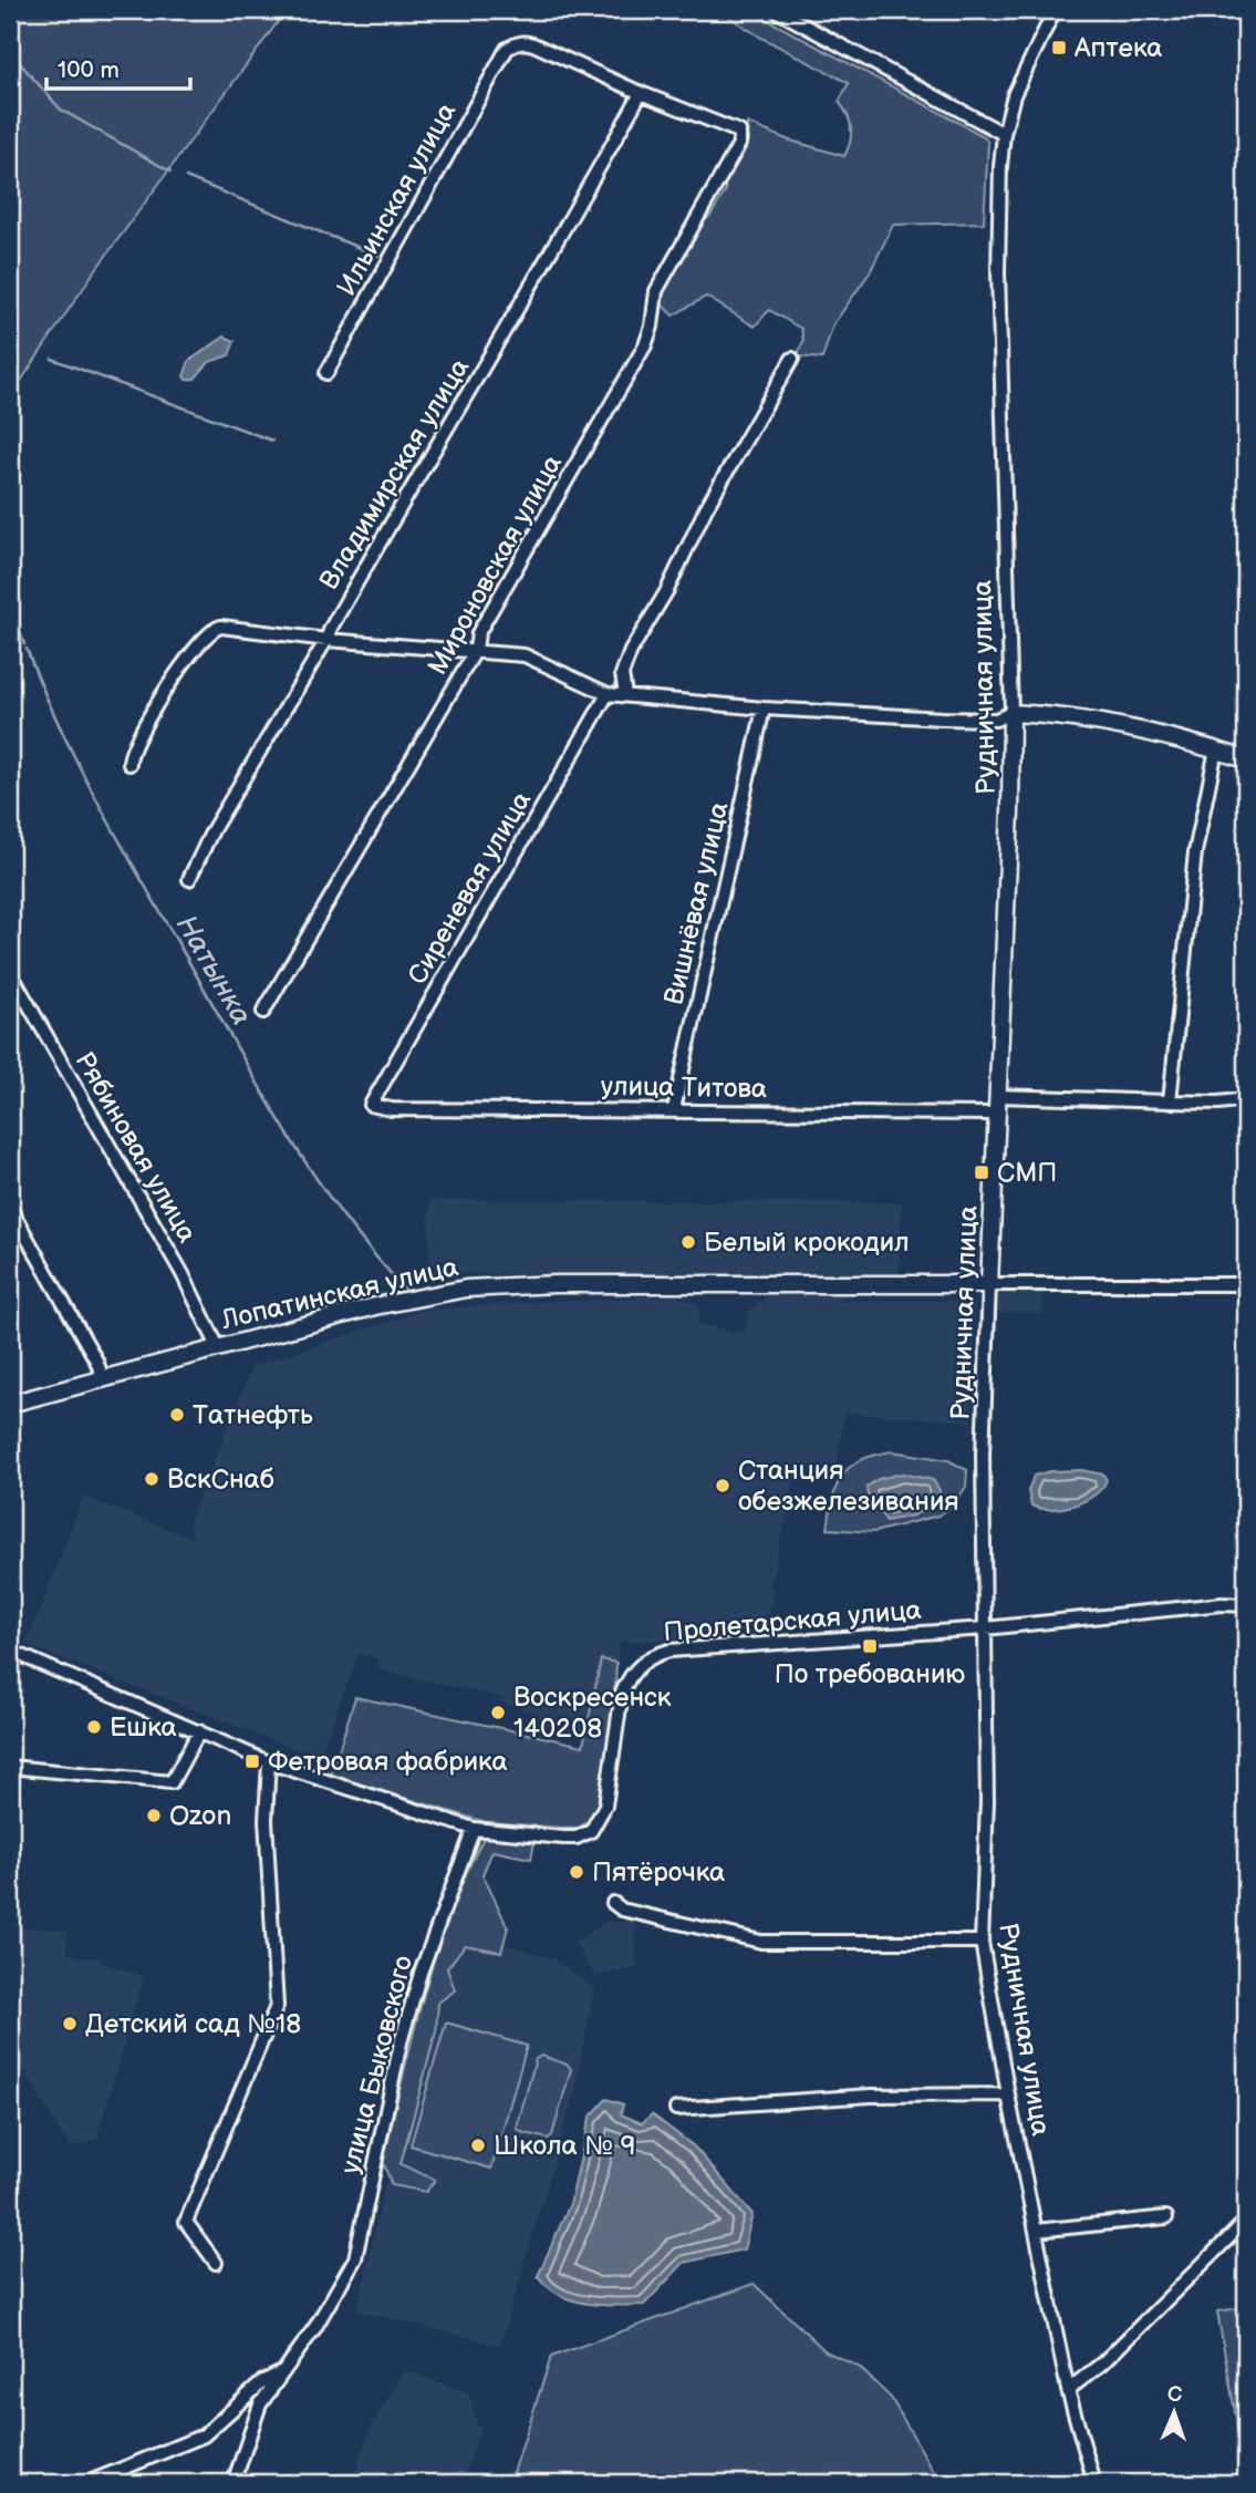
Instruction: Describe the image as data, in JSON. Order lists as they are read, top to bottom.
{
  "streets": {
    "main road": ["Рудничная улица", "Лопатинская улица"],
    "street": [
      "Ильинская улица",
      "Владимирская улица",
      "Мироновская улица",
      "Сиреневая улица",
      "Вишнёвая улица",
      "улица Титова",
      "Рябиновая улица",
      "Пролетарская улица",
      "улица Быковского"
    ]
  },
  "crossings": [
    ["Ильинская улица", "Владимирская улица"],
    ["Ильинская улица", "Мироновская улица"],
    ["Владимирская улица", "Мироновская улица"],
    ["Рудничная улица", "улица Титова"],
    ["Рудничная улица", "Лопатинская улица"],
    ["Рудничная улица", "Пролетарская улица"],
    ["Сиреневая улица", "улица Титова"],
    ["Вишнёвая улица", "улица Титова"],
    ["Рябиновая улица", "Лопатинская улица"],
    ["Пролетарская улица", "улица Быковского"]
  ],
  "water": ["Натынка"],
  "places": {
    "transit": [
      "Аптека",
      "СМП",
      "По требованию",
      "Фетровая фабрика"
    ],
    "other": [
      "Белый крокодил",
      "Татнефть",
      "ВскСнаб",
      "Станция обезжелезивания",
      "Воскресенск 140208",
      "Ешка",
      "Ozon",
      "Пятёрочка",
      "Детский сад №18",
      "Школа № 9"
    ]
  },
  "scale_bar": "100 m",
  "north": "top"
}
